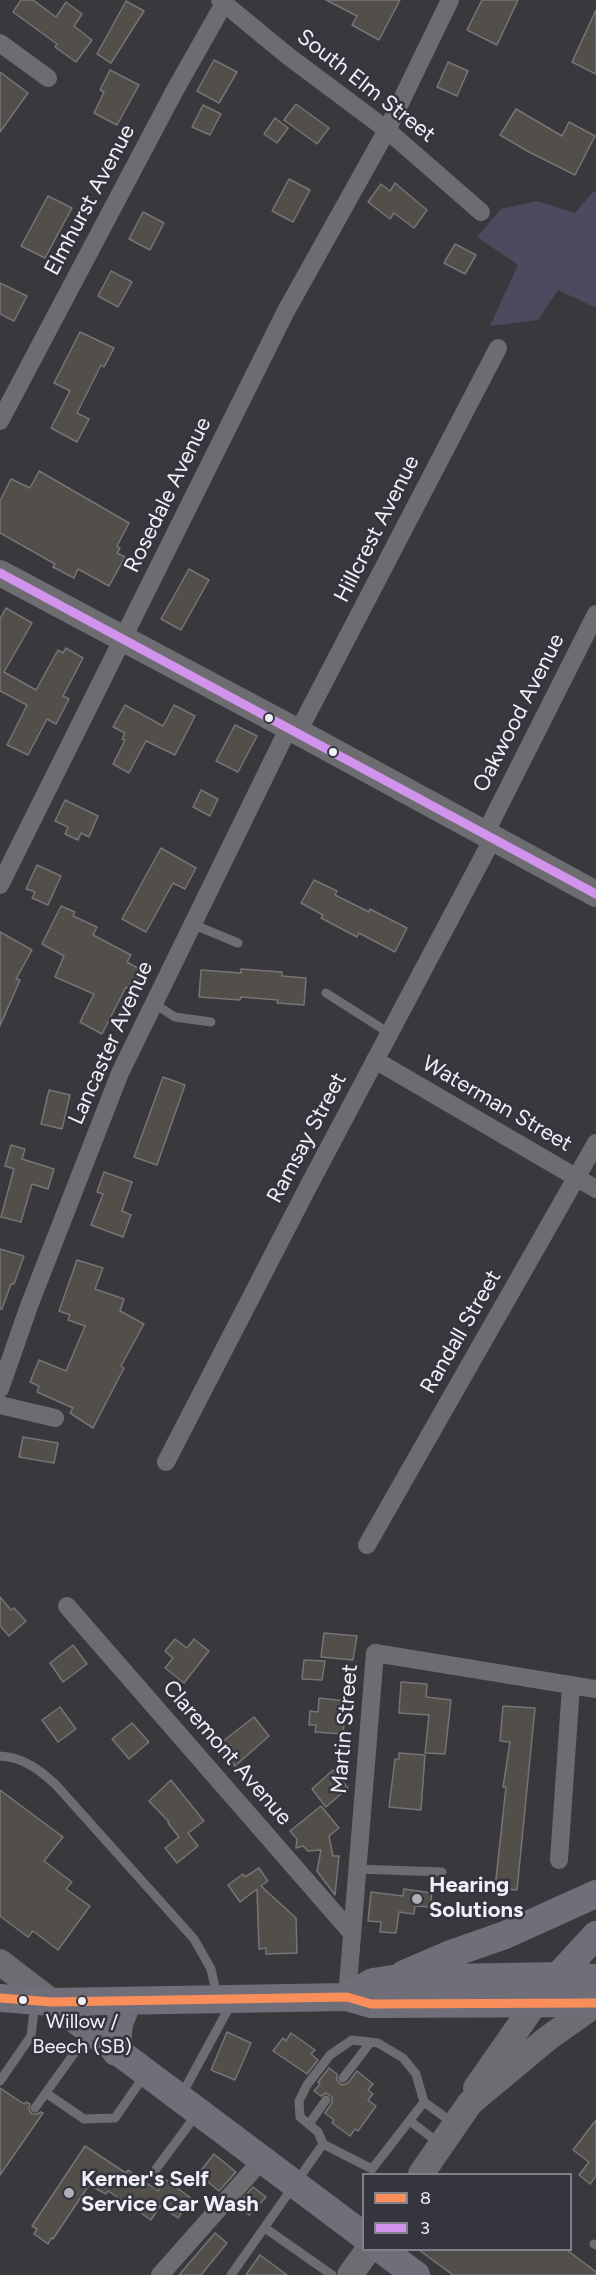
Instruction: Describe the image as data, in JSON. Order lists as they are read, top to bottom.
{
  "streets": {
    "street": [
      "South Elm Street",
      "Elmhurst Avenue",
      "Rosedale Avenue",
      "Hillcrest Avenue",
      "Oakwood Avenue",
      "Lancaster Avenue",
      "Waterman Street",
      "Ramsay Street",
      "Randall Street",
      "Martin Street",
      "Claremont Avenue"
    ]
  },
  "crossings": [
    ["South Elm Street", "Elmhurst Avenue"],
    ["South Elm Street", "Rosedale Avenue"],
    ["Hillcrest Avenue", "Lancaster Avenue"],
    ["Oakwood Avenue", "Ramsay Street"],
    ["Waterman Street", "Ramsay Street"],
    ["Waterman Street", "Randall Street"],
    ["Martin Street", "Claremont Avenue"]
  ],
  "places": ["Hearing Solutions", "Willow / Beech (SB)", "Kerner's Self Service Car Wash"],
  "lines": ["transit line 3", "transit line 8"],
  "legend": ["8", "3"]
}
